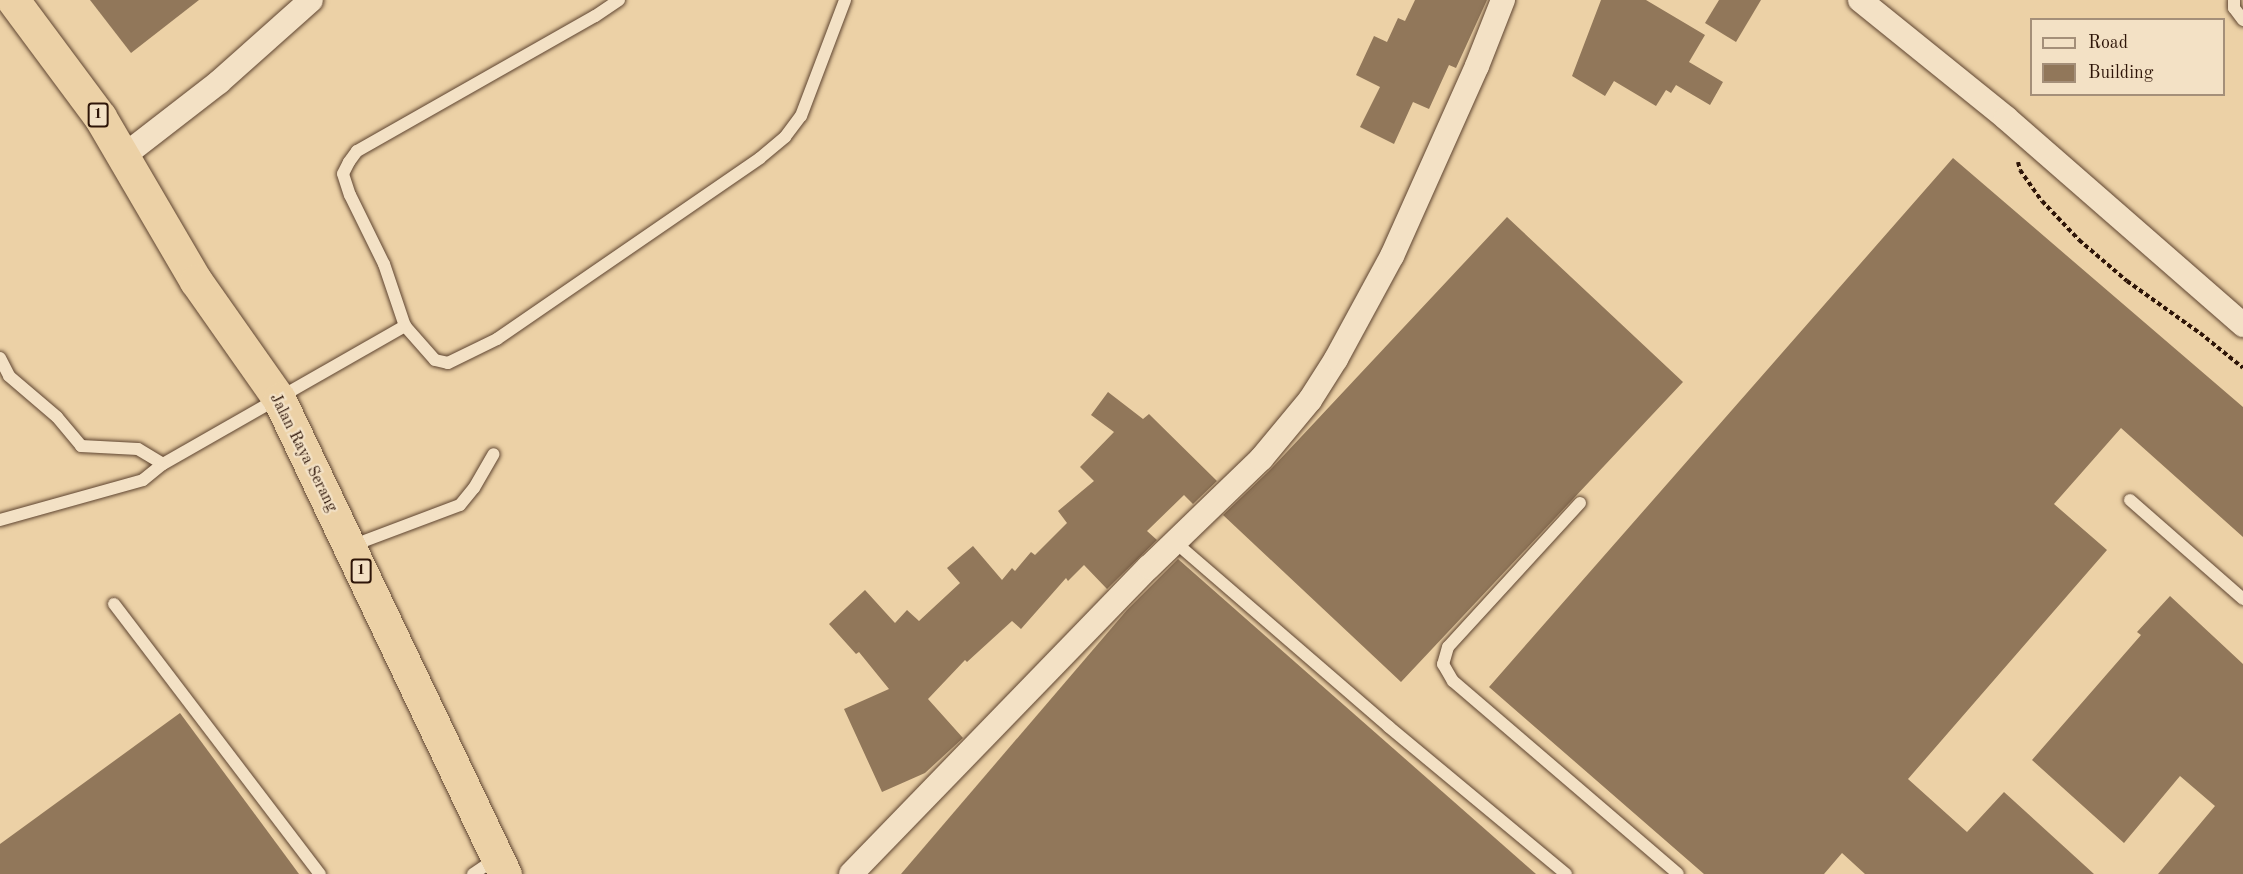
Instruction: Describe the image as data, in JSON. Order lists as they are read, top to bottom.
{
  "streets": {
    "highway": ["1", "Jalan Raya Serang"]
  },
  "legend": ["Road", "Building"]
}
